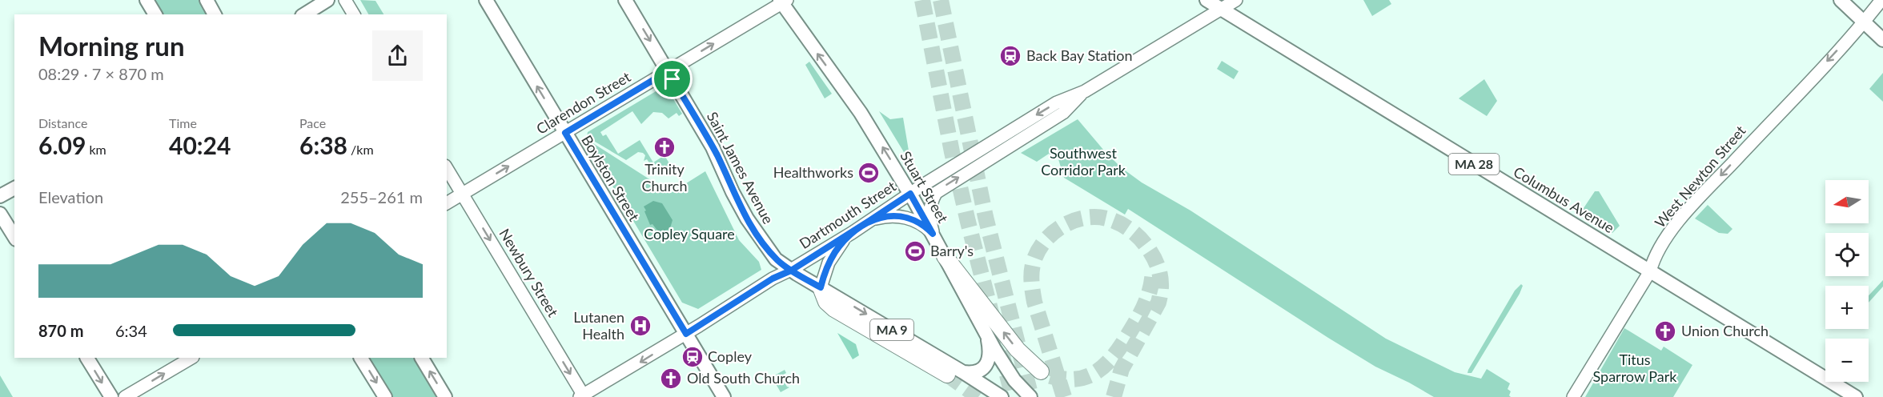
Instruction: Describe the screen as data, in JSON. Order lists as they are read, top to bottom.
{
  "streets": {
    "main road": [
      "Clarendon Street",
      "MA 28",
      "Saint James Avenue",
      "West Newton Street",
      "Boylston Street",
      "Stuart Street",
      "Columbus Avenue",
      "Dartmouth Street",
      "Newbury Street",
      "MA 9"
    ]
  },
  "crossings": [
    ["Clarendon Street", "Saint James Avenue"],
    ["Clarendon Street", "Boylston Street"],
    ["Clarendon Street", "Stuart Street"],
    ["Clarendon Street", "Newbury Street"],
    ["Saint James Avenue", "Dartmouth Street"],
    ["Saint James Avenue", "MA 9"],
    ["West Newton Street", "Columbus Avenue"],
    ["Boylston Street", "Dartmouth Street"],
    ["Stuart Street", "Dartmouth Street"],
    ["Columbus Avenue", "Dartmouth Street"],
    ["Dartmouth Street", "Newbury Street"],
    ["Dartmouth Street", "MA 9"]
  ],
  "one_way": [
    "Clarendon Street",
    "West Newton Street",
    "Stuart Street",
    "Newbury Street"
  ],
  "parks": ["Southwest Corridor Park", "Copley Square", "Titus Sparrow Park"],
  "places": {
    "station": ["Back Bay Station", "Copley"],
    "church": ["Trinity Church", "Union Church", "Old South Church"],
    "sports": ["Healthworks", "Barry's"],
    "hospital": ["Lutanen Health"]
  },
  "north": "left",
  "page": {
    "heading": ["Morning run", "08:29 · 7 × 870 m"],
    "stats": [
      ["Distance", "6.09 km"],
      ["Time", "40:24"],
      ["Pace", "6:38 /km"]
    ],
    "chart": ["Elevation", "255–261 m"],
    "map_buttons": ["+", "−"],
    "list": [
      {
        "name": "870 m",
        "note": "6:34"
      }
    ]
  }
}
